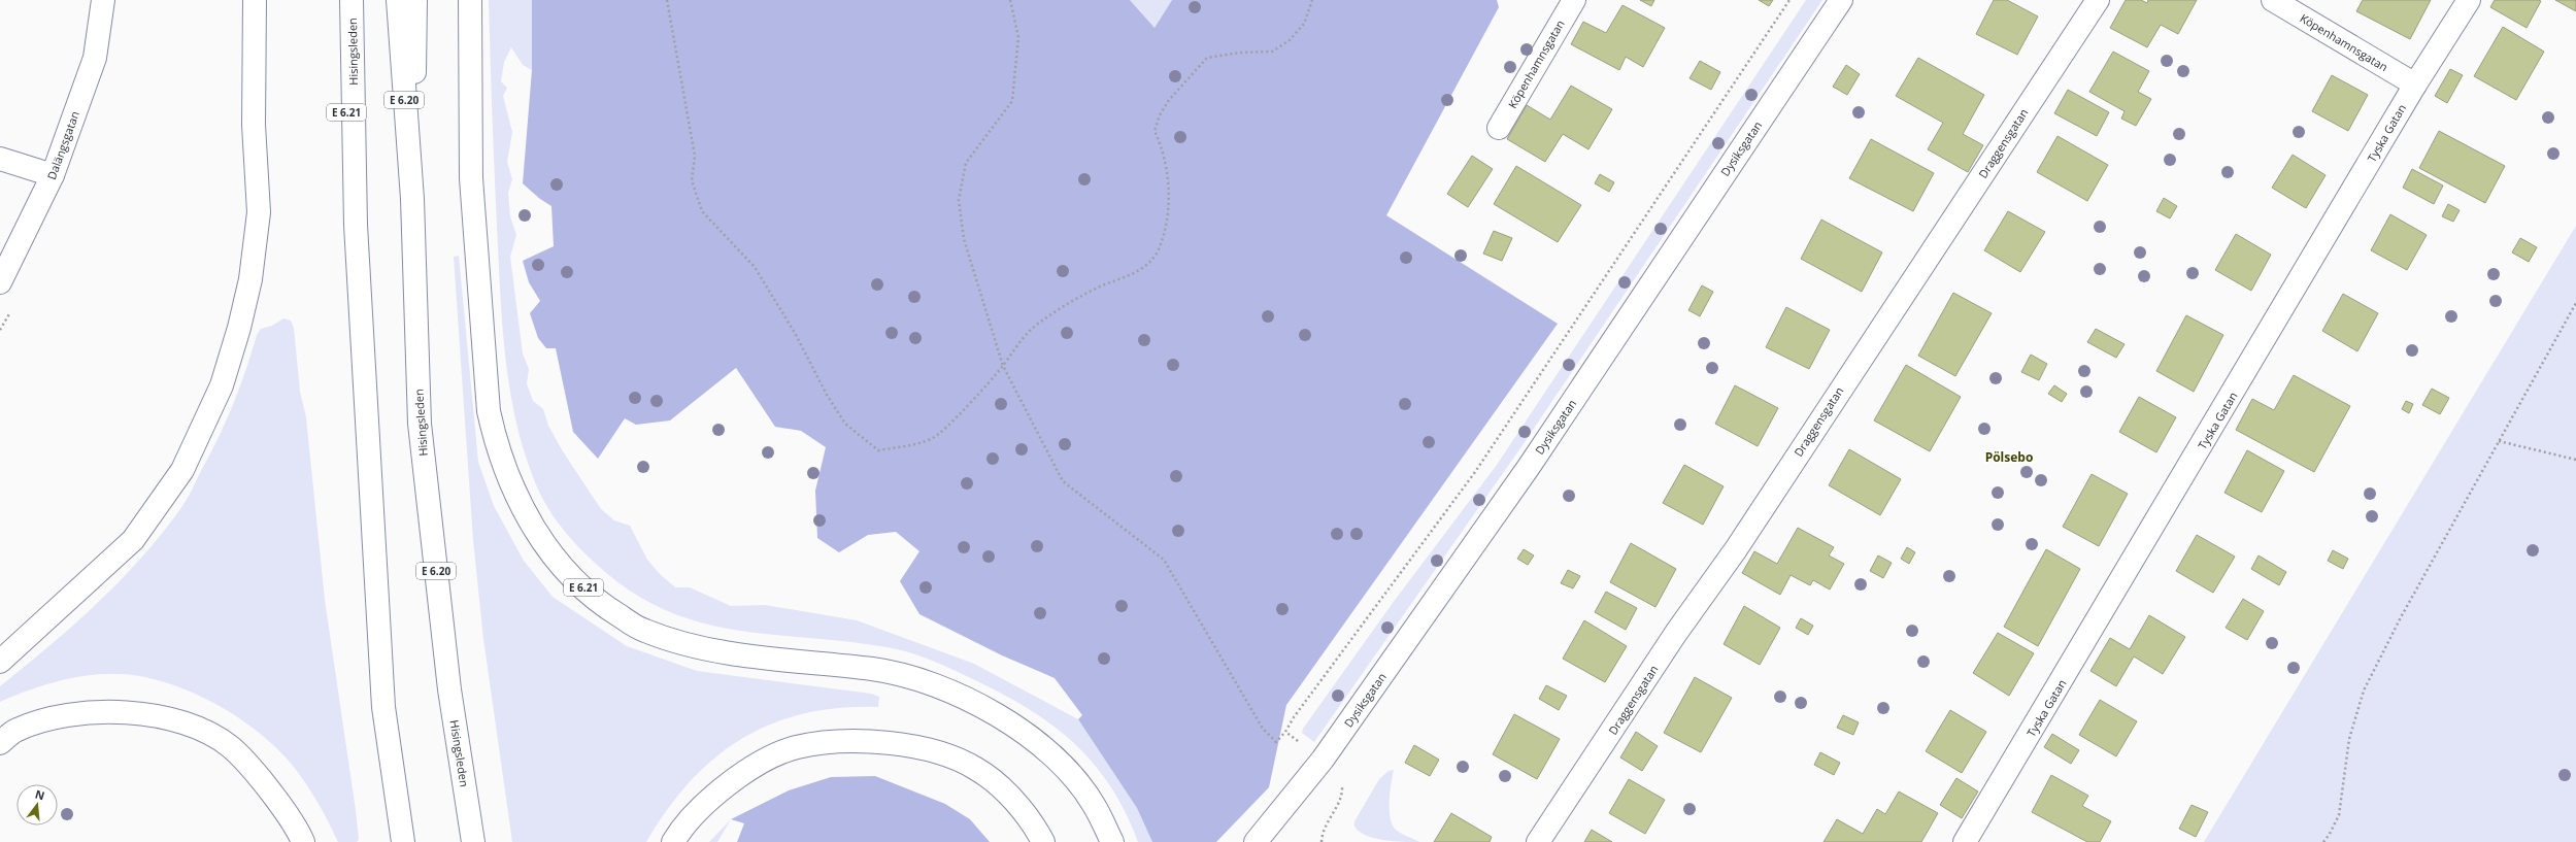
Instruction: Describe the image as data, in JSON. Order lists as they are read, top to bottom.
{
  "streets": {
    "main road": [
      "Köpenhamnsgatan",
      "Hisingsleden",
      "E 6.20",
      "E 6.21",
      "Tyska Gatan",
      "Draggensgatan",
      "Dalängsgatan",
      "Dysiksgatan"
    ]
  },
  "crossings": [
    ["Köpenhamnsgatan", "Tyska Gatan"],
    ["Hisingsleden", "E 6.21"]
  ],
  "districts": ["Pölsebo"],
  "north": "top"
}
